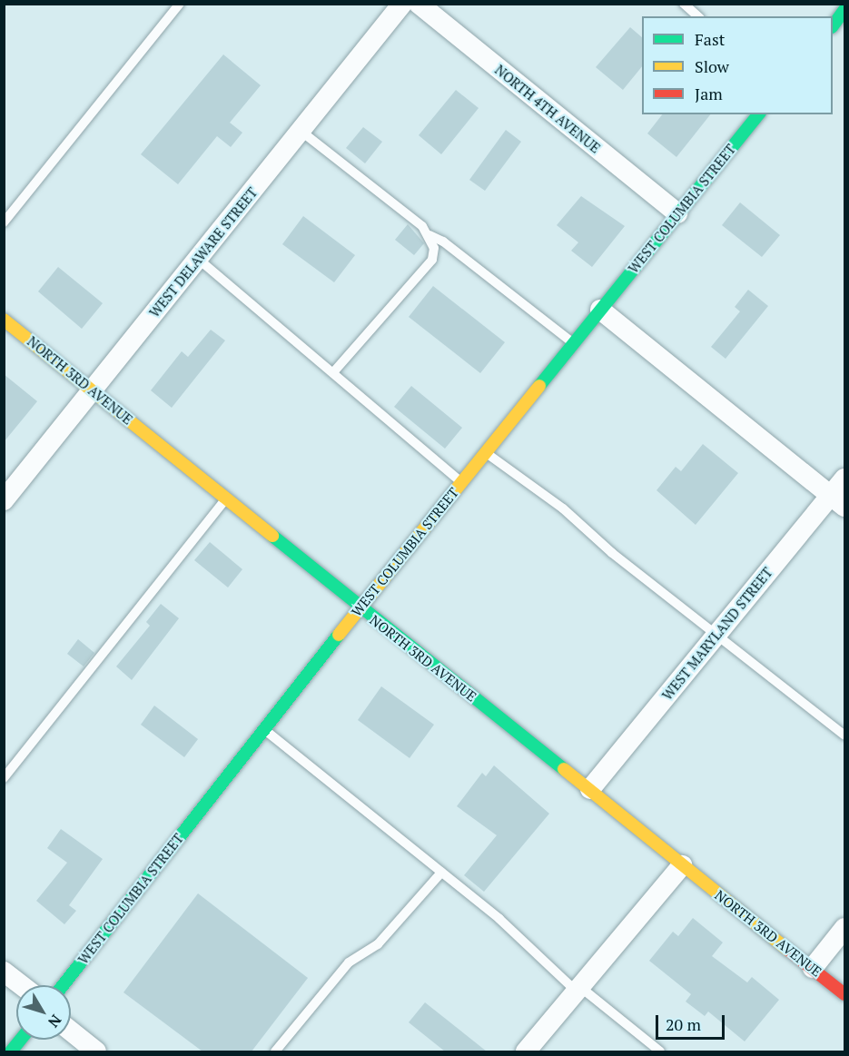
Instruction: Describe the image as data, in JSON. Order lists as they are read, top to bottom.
{
  "streets": {
    "main road": ["WEST COLUMBIA STREET", "NORTH 3RD AVENUE"],
    "street": ["NORTH 4TH AVENUE", "WEST DELAWARE STREET", "WEST MARYLAND STREET"]
  },
  "crossings": [
    ["NORTH 4TH AVENUE", "WEST COLUMBIA STREET"],
    ["WEST COLUMBIA STREET", "NORTH 3RD AVENUE"],
    ["WEST DELAWARE STREET", "NORTH 3RD AVENUE"],
    ["NORTH 3RD AVENUE", "WEST MARYLAND STREET"]
  ],
  "legend": ["Fast", "Slow", "Jam"],
  "scale_bar": "20 m",
  "north": "bottom right"
}
